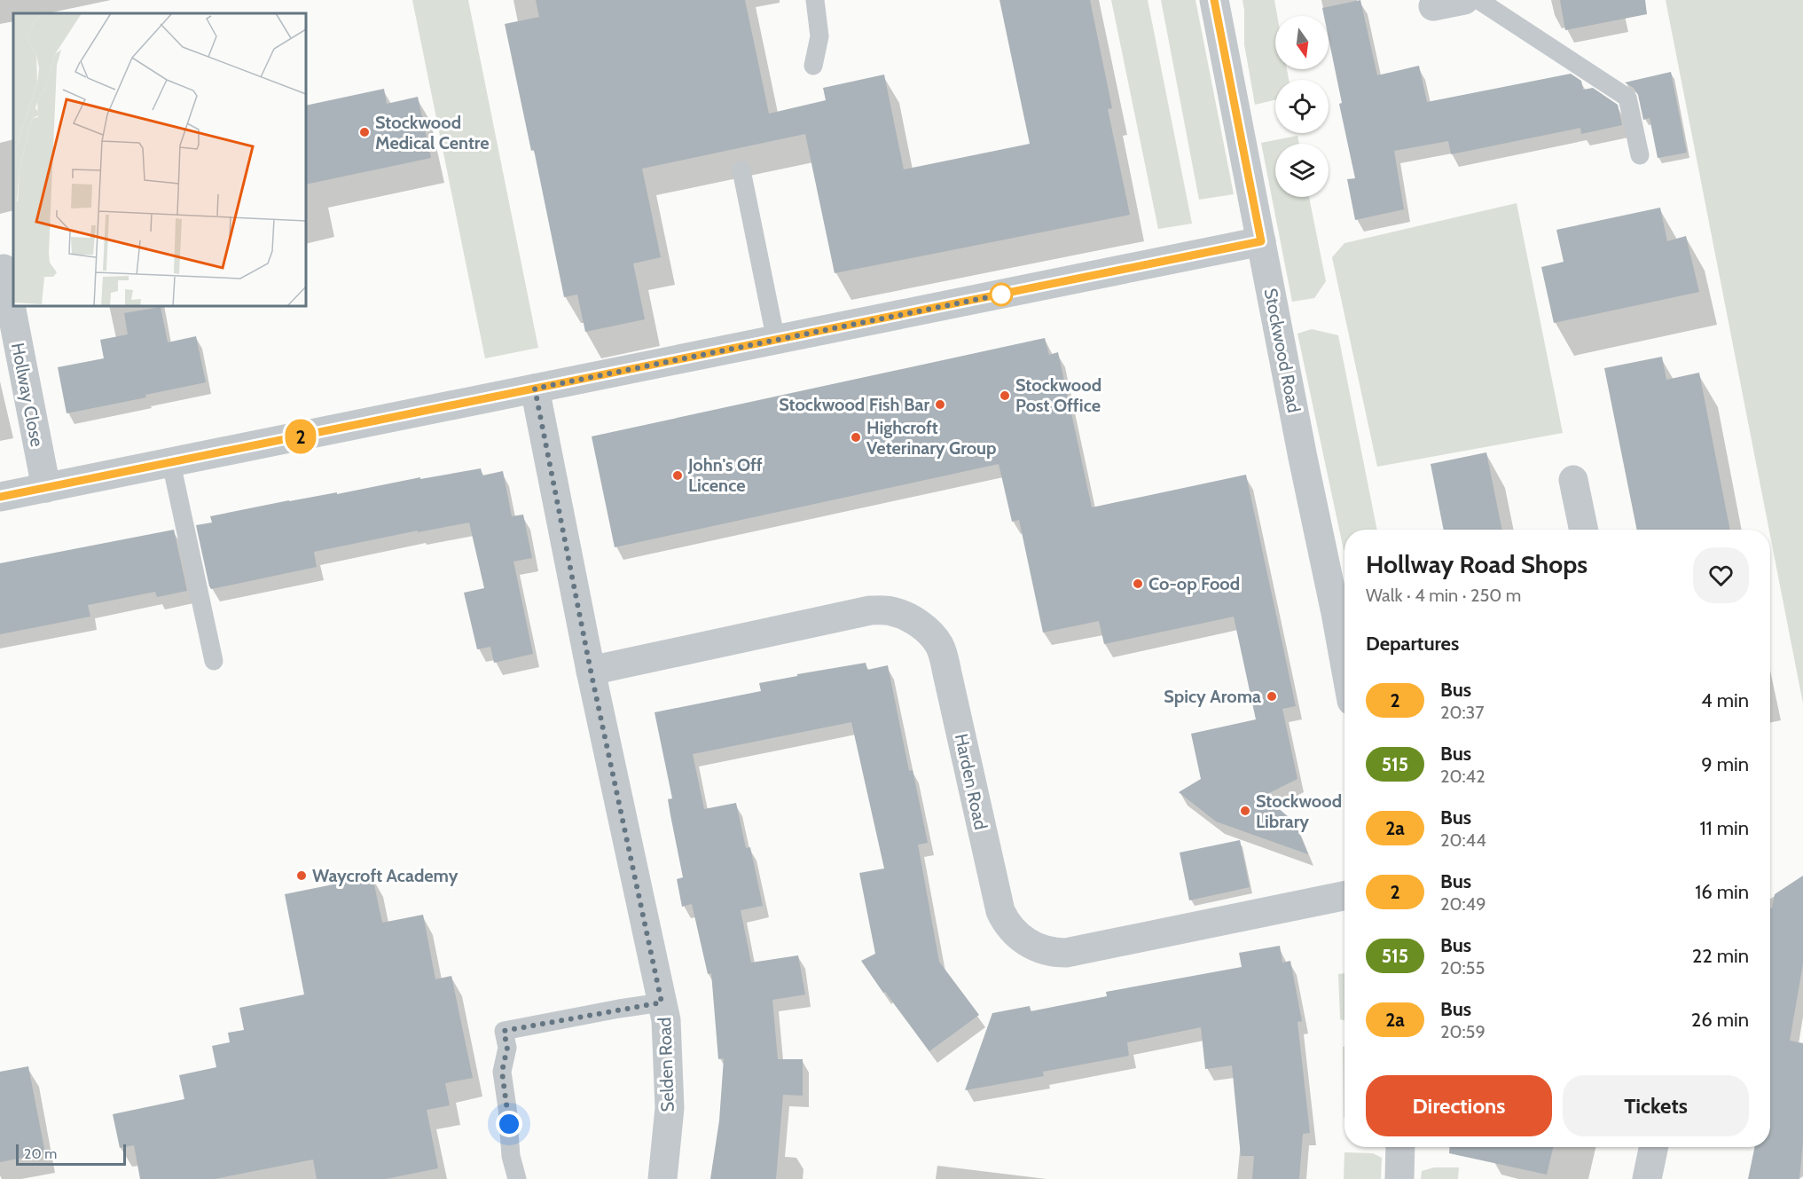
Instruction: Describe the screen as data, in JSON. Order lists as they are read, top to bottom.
{
  "streets": {
    "street": [
      "Stockwood Road",
      "Hollway Close",
      "Harden Road",
      "Selden Road"
    ]
  },
  "crossings": [
    ["Harden Road", "Selden Road"]
  ],
  "places": [
    "Stockwood Medical Centre",
    "Stockwood Post Office",
    "Stockwood Fish Bar",
    "Highcroft Veterinary Group",
    "John's Off Licence",
    "Co-op Food",
    "Spicy Aroma",
    "Stockwood Library",
    "Waycroft Academy"
  ],
  "lines": ["bus line 2"],
  "scale_bar": "20 m",
  "north": "bottom",
  "page": {
    "on_map": "2",
    "heading": [
      ["Hollway Road Shops", "Walk · 4 min · 250 m"],
      "Departures"
    ],
    "list": [
      {
        "mark": "2",
        "name": "Bus",
        "note": "20:37",
        "value": "4 min"
      },
      {
        "mark": "515",
        "name": "Bus",
        "note": "20:42",
        "value": "9 min"
      },
      {
        "mark": "2a",
        "name": "Bus",
        "note": "20:44",
        "value": "11 min"
      },
      {
        "mark": "2",
        "name": "Bus",
        "note": "20:49",
        "value": "16 min"
      },
      {
        "mark": "515",
        "name": "Bus",
        "note": "20:55",
        "value": "22 min"
      },
      {
        "mark": "2a",
        "name": "Bus",
        "note": "20:59",
        "value": "26 min"
      }
    ],
    "buttons": ["Directions", "Tickets"],
    "scale": "20 m"
  }
}
